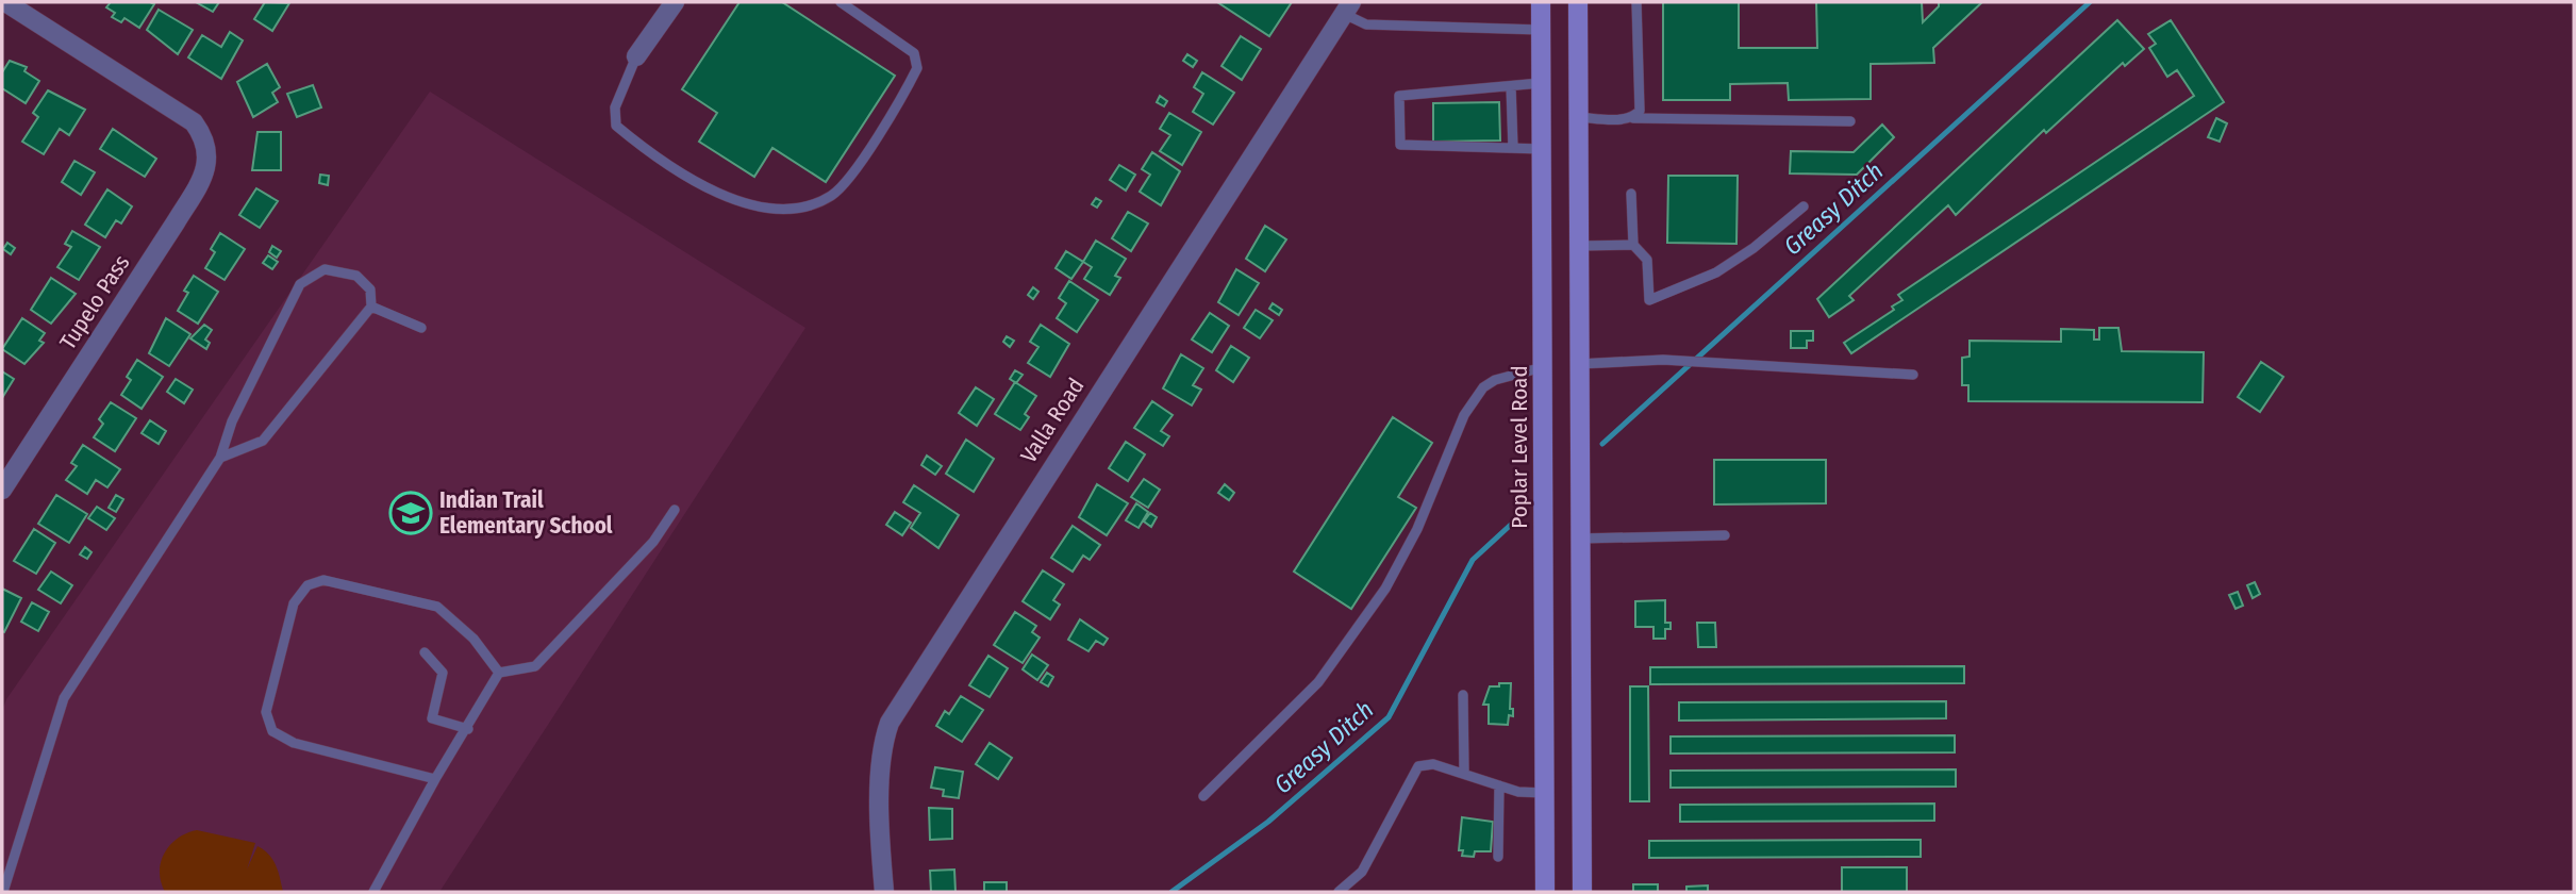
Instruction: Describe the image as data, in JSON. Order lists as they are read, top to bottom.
{
  "streets": {
    "main road": ["Poplar Level Road"],
    "street": ["Tupelo Pass", "Valla Road"]
  },
  "water": ["Greasy Ditch"],
  "places": {
    "school or university": ["Indian Trail Elementary School"]
  }
}
